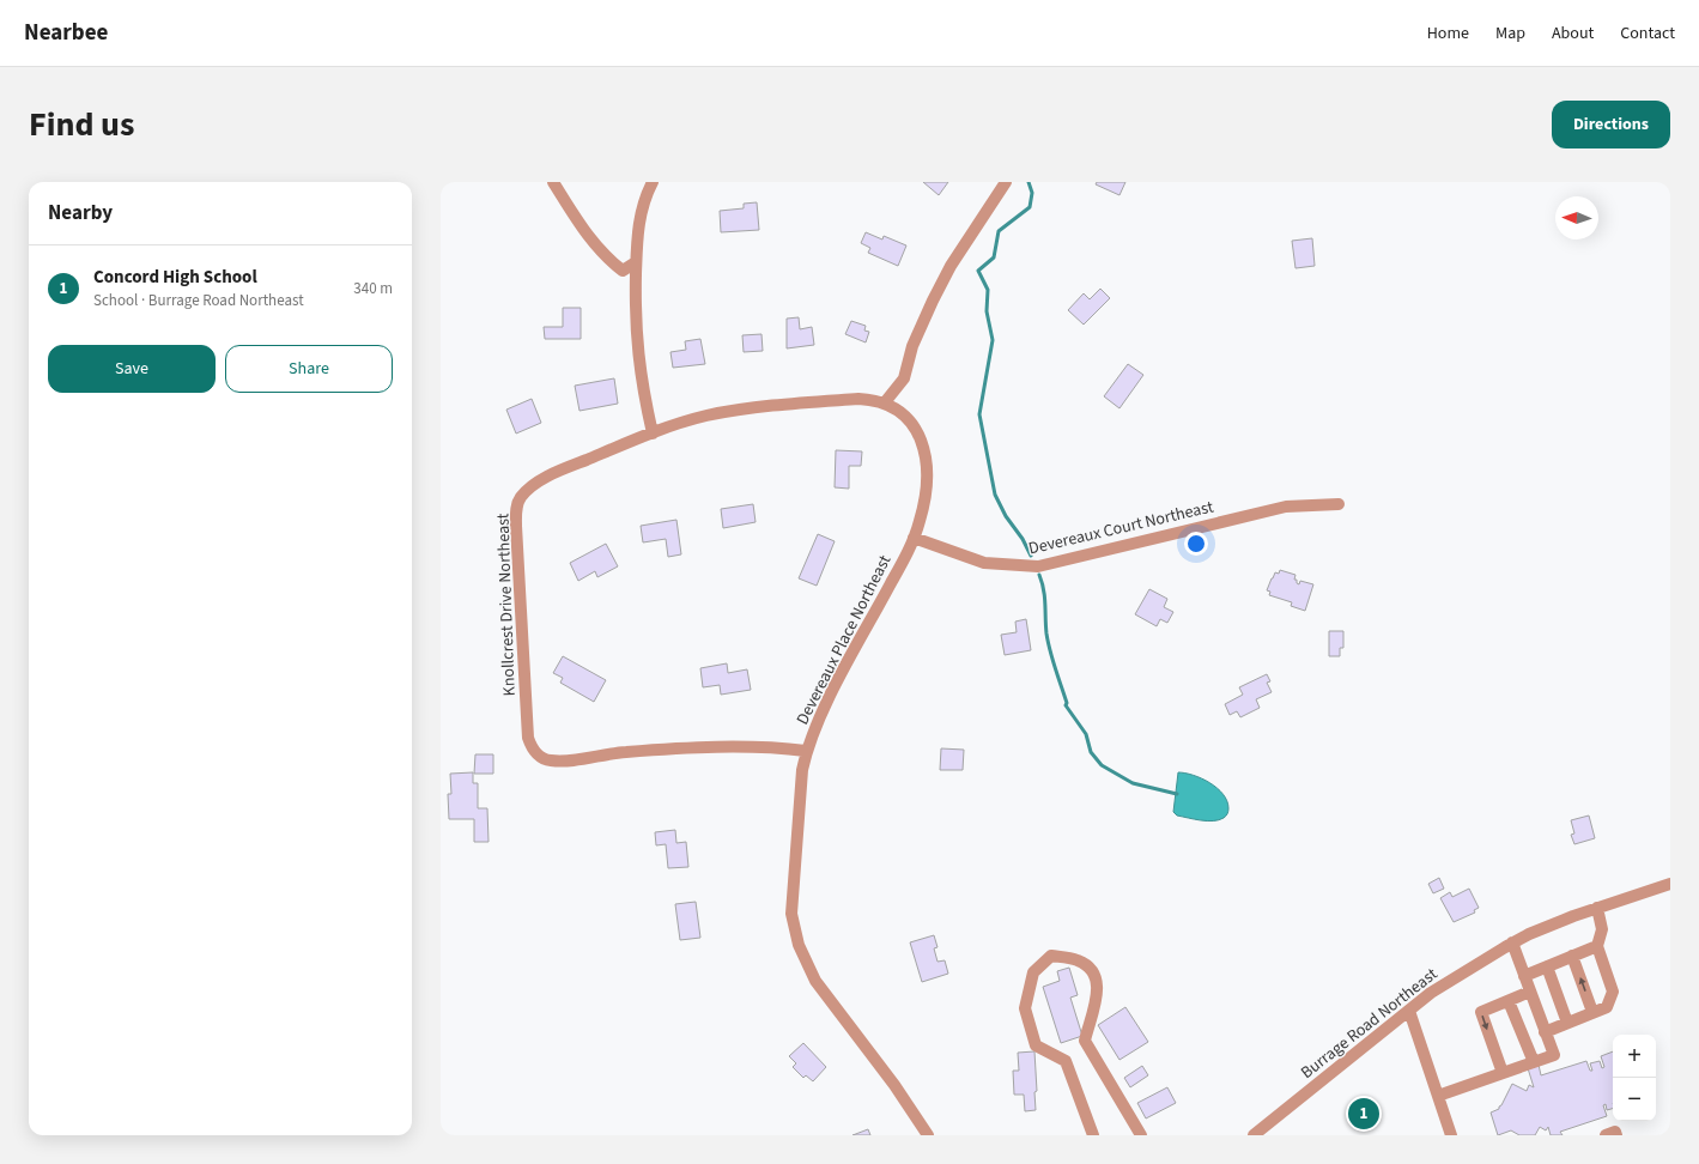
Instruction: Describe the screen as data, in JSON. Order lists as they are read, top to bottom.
{
  "streets": {
    "street": [
      "Devereaux Court Northeast",
      "Knollcrest Drive Northeast",
      "Devereaux Place Northeast",
      "Burrage Road Northeast"
    ]
  },
  "crossings": [
    ["Devereaux Court Northeast", "Devereaux Place Northeast"],
    ["Knollcrest Drive Northeast", "Devereaux Place Northeast"]
  ],
  "north": "left",
  "page": {
    "header": "Nearbee",
    "nav": [
      "Home",
      "Map",
      "About",
      "Contact"
    ],
    "title": "Find us",
    "buttons": [
      "Directions",
      ["Save", "Share"]
    ],
    "heading": "Nearby",
    "list": [
      {
        "mark": "1",
        "name": "Concord High School",
        "note": "School · Burrage Road Northeast",
        "value": "340 m"
      }
    ],
    "map_buttons": ["+", "−"],
    "pins": "1"
  }
}
